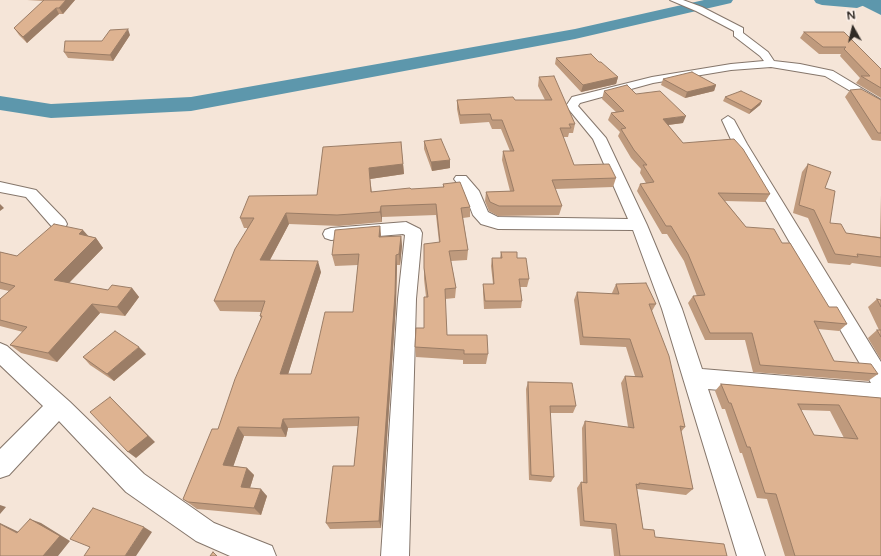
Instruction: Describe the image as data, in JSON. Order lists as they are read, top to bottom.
{
  "north": "top"
}
